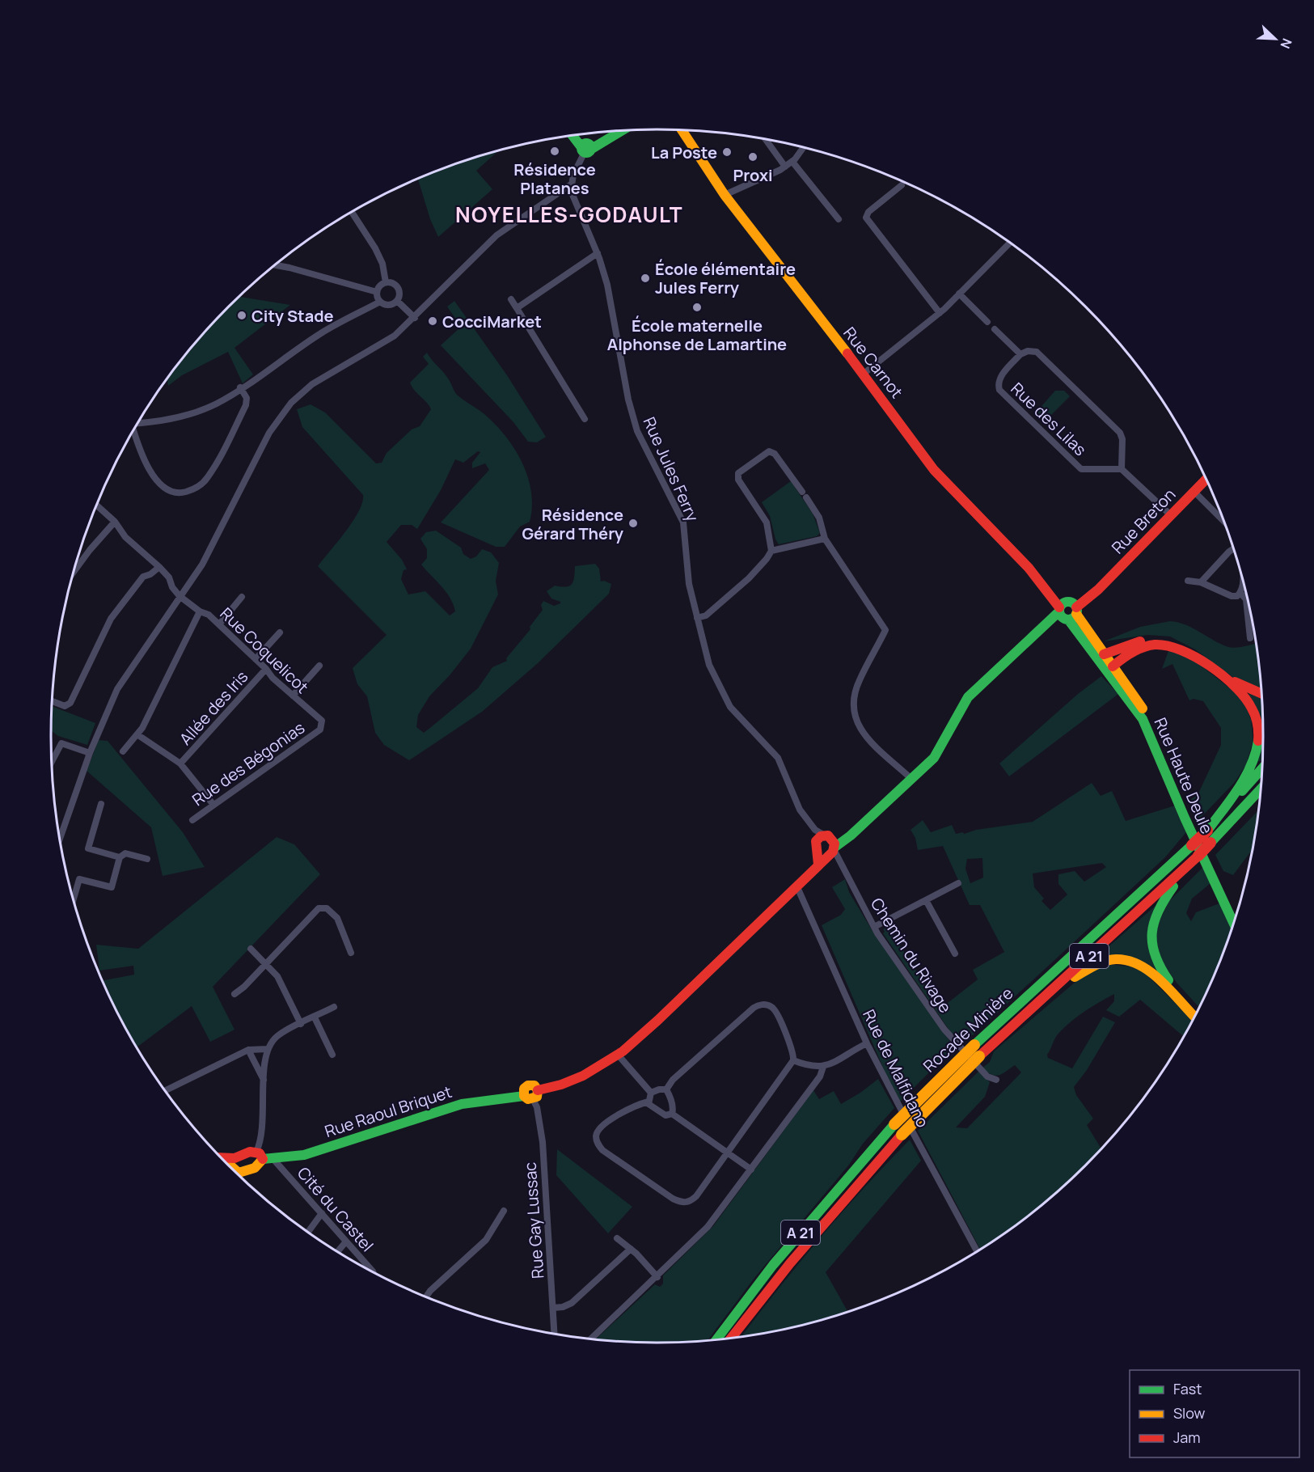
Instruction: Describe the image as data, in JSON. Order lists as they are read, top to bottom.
{
  "streets": {
    "main road": [
      "Rue Carnot",
      "Rue Breton",
      "Rue Haute Deule",
      "A 21",
      "Rocade Minière",
      "Rue Raoul Briquet"
    ],
    "street": [
      "Rue des Lilas",
      "Rue Jules Ferry",
      "Rue Coquelicot",
      "Allée des Iris",
      "Rue des Bégonias",
      "Chemin du Rivage",
      "Rue de Malfidano",
      "Cité du Castel",
      "Rue Gay Lussac"
    ]
  },
  "crossings": [
    ["Rue Carnot", "Rue Breton"],
    ["Rue Carnot", "Rue Haute Deule"],
    ["Rue Jules Ferry", "Chemin du Rivage"],
    ["Rue Jules Ferry", "Rue Raoul Briquet"],
    ["Rue Breton", "Rue Haute Deule"],
    ["Rue Breton", "Rue Raoul Briquet"],
    ["Rue Coquelicot", "Allée des Iris"],
    ["Rue Coquelicot", "Rue des Bégonias"],
    ["Chemin du Rivage", "Rue Raoul Briquet"],
    ["Rue de Malfidano", "Rue Raoul Briquet"],
    ["Rue Raoul Briquet", "Cité du Castel"],
    ["Rue Raoul Briquet", "Rue Gay Lussac"]
  ],
  "districts": ["NOYELLES-GODAULT"],
  "places": [
    "Résidence Platanes",
    "La Poste",
    "Proxi",
    "École élémentaire Jules Ferry",
    "École maternelle Alphonse de Lamartine",
    "City Stade",
    "CocciMarket",
    "Résidence Gérard Théry"
  ],
  "legend": ["Fast", "Slow", "Jam"],
  "north": "bottom right"
}
